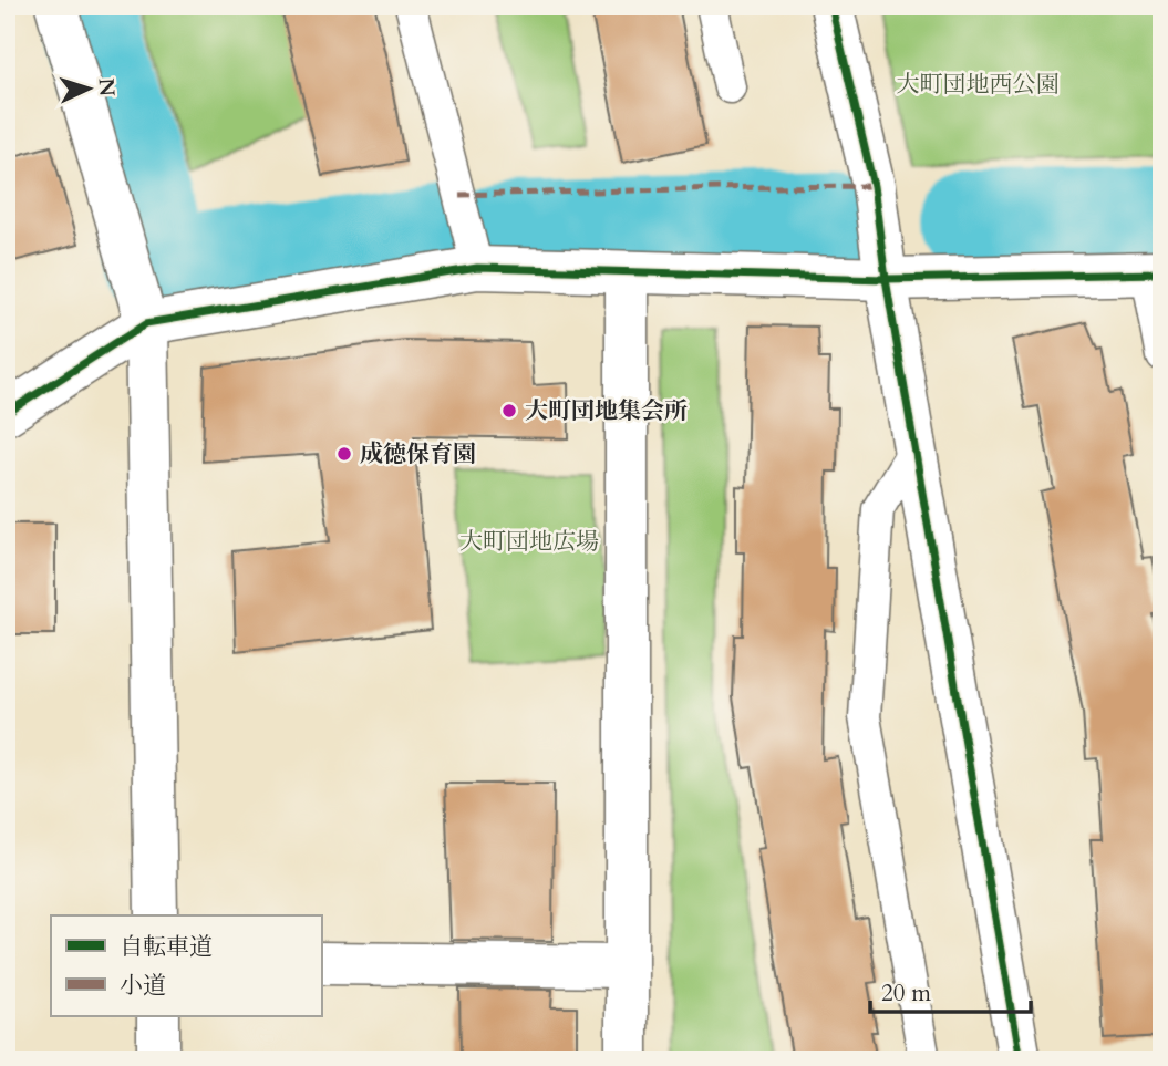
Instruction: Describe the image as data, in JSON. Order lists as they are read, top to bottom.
{
  "parks": ["大町団地西公園", "大町団地広場"],
  "places": ["大町団地集会所", "成徳保育園"],
  "legend": ["自転車道", "小道"],
  "scale_bar": "20 m",
  "north": "right"
}
